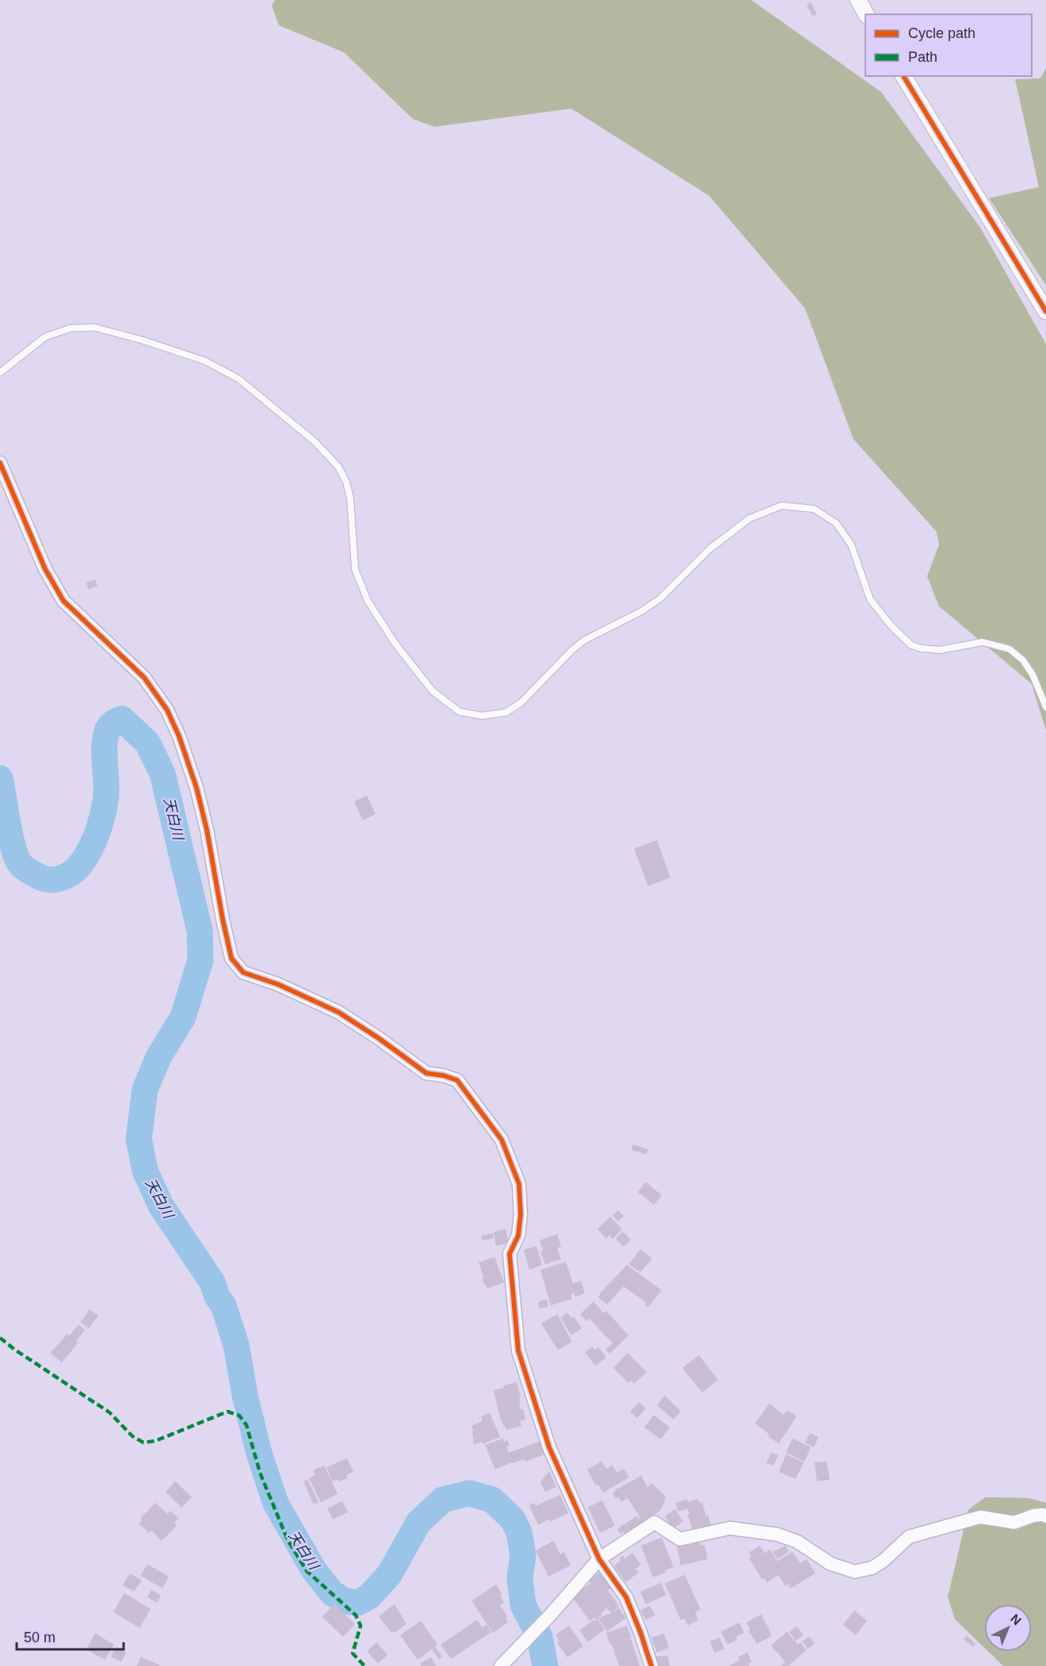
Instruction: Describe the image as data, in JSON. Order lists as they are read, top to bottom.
{
  "water": ["天白川"],
  "legend": ["Cycle path", "Path"],
  "scale_bar": "50 m",
  "north": "top right"
}
